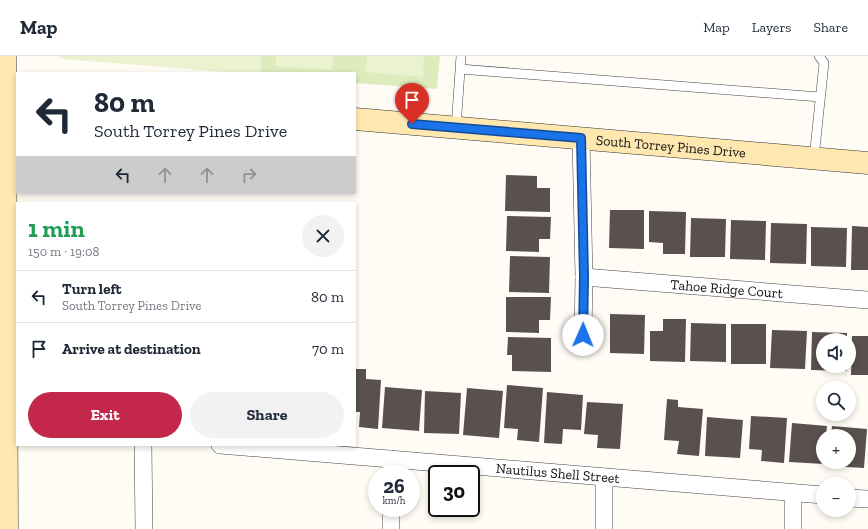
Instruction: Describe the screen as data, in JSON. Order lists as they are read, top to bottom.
{
  "streets": {
    "street": ["South Torrey Pines Drive", "Tahoe Ridge Court", "Nautilus Shell Street"]
  },
  "page": {
    "header": "Map",
    "nav": ["Map", "Layers", "Share"],
    "turn": ["80 m", "South Torrey Pines Drive"],
    "heading": ["1 min", "150 m · 19:08"],
    "list": [
      {
        "name": "Turn left",
        "note": "South Torrey Pines Drive",
        "value": "80 m"
      },
      {
        "name": "Arrive at destination",
        "value": "70 m"
      }
    ],
    "map_buttons": ["+", "−"],
    "buttons": ["Exit", "Share"],
    "speed": "26 km/h",
    "limit": "30"
  }
}
